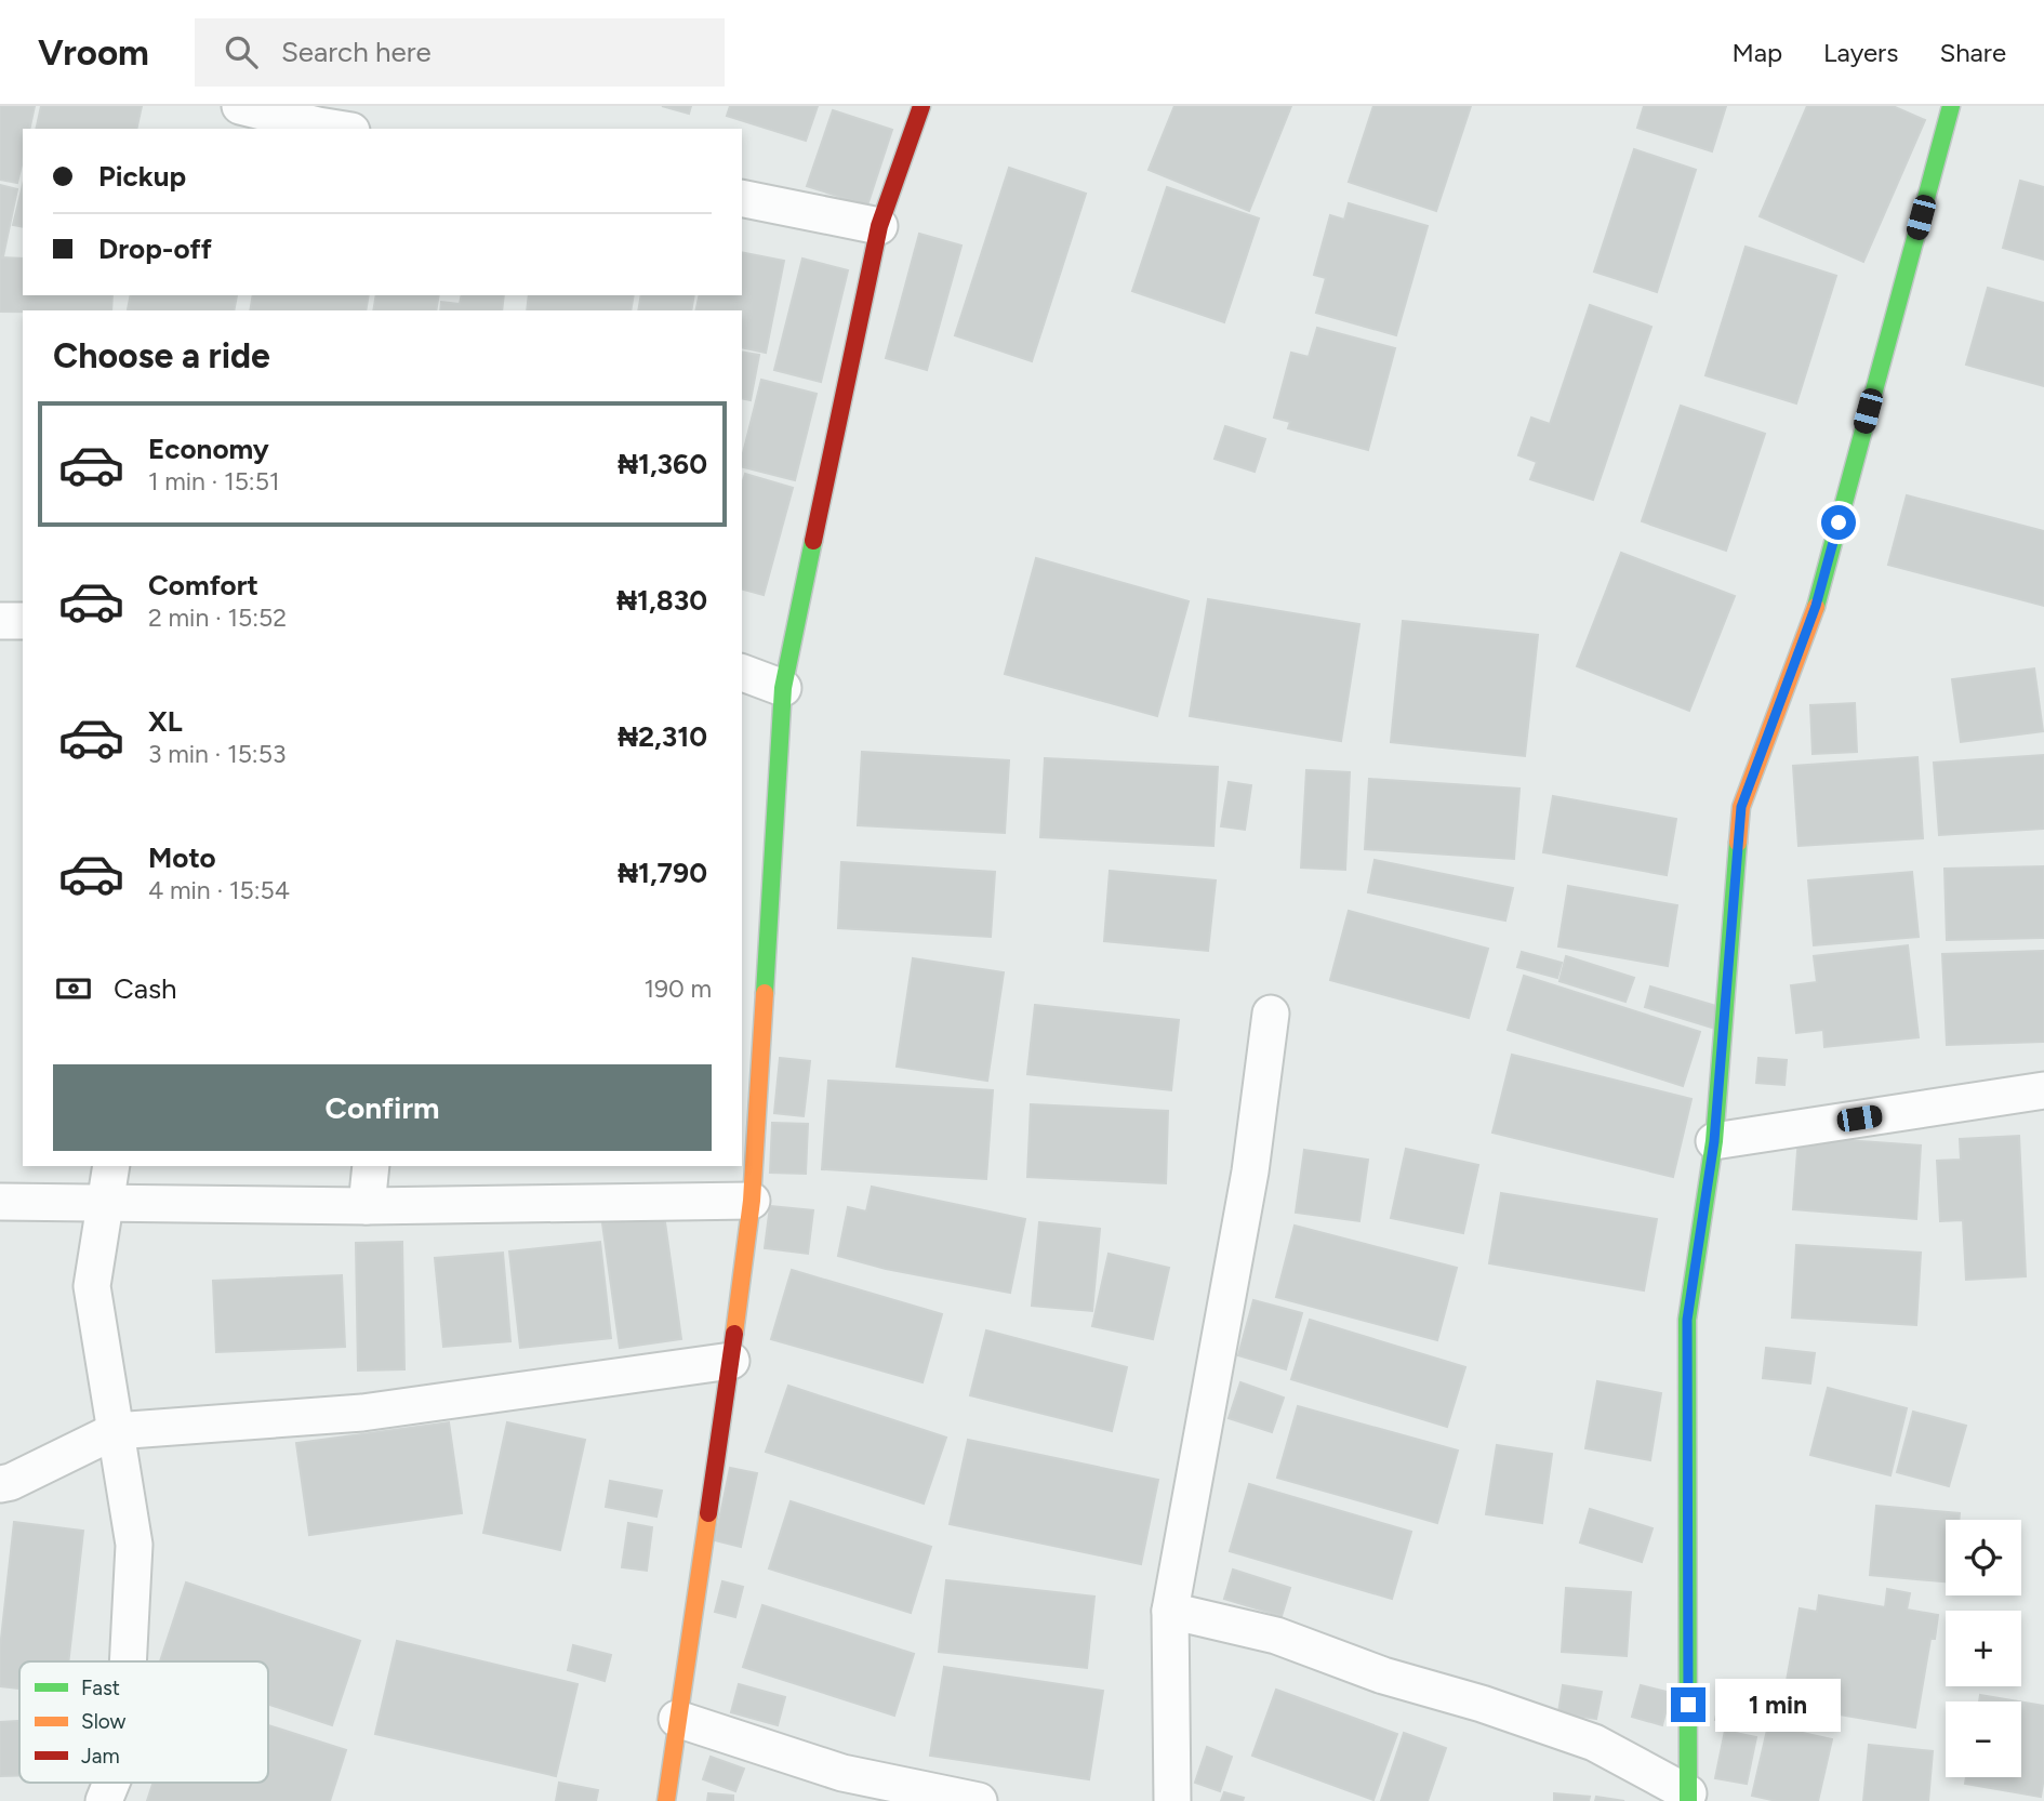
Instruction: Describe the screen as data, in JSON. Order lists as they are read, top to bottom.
{
  "legend": ["Fast", "Slow", "Jam"],
  "page": {
    "header": "Vroom",
    "search": "Search here",
    "nav": ["Map", "Layers", "Share"],
    "banner": ["Pickup", "Drop-off"],
    "heading": "Choose a ride",
    "list": [
      {
        "name": "Economy",
        "note": "1 min · 15:51",
        "value": "₦1,360"
      },
      {
        "name": "Comfort",
        "note": "2 min · 15:52",
        "value": "₦1,830"
      },
      {
        "name": "XL",
        "note": "3 min · 15:53",
        "value": "₦2,310"
      },
      {
        "name": "Moto",
        "note": "4 min · 15:54",
        "value": "₦1,790"
      }
    ],
    "pay": ["Cash", "190 m"],
    "buttons": "Confirm",
    "map_buttons": ["+", "−"],
    "bubble": "1 min"
  }
}
